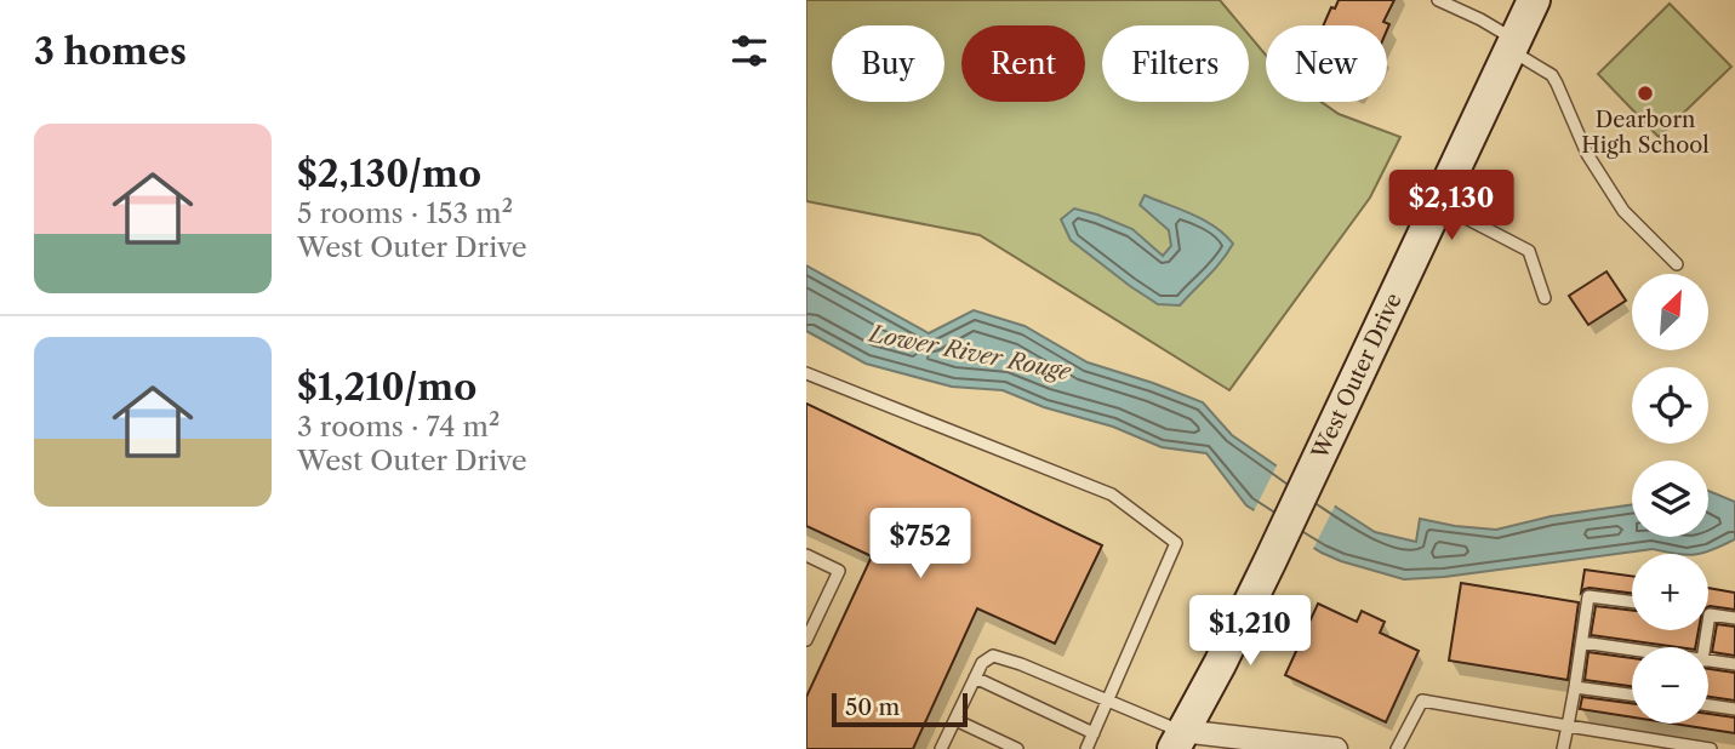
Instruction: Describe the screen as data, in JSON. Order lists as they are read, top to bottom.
{
  "streets": {
    "main road": ["West Outer Drive"]
  },
  "water": ["Lower River Rouge"],
  "places": ["Dearborn High School"],
  "scale_bar": "50 m",
  "north": "top right",
  "page": {
    "heading": "3 homes",
    "chip": [
      "Buy",
      "Rent",
      "Filters",
      "New"
    ],
    "list": [
      {
        "name": "$2,130/mo",
        "note": "5 rooms · 153 m² · West Outer Drive"
      },
      {
        "name": "$1,210/mo",
        "note": "3 rooms · 74 m² · West Outer Drive"
      }
    ],
    "price": ["$2,130", "$752", "$1,210"],
    "map_buttons": ["+", "−"],
    "scale": "50 m"
  }
}
